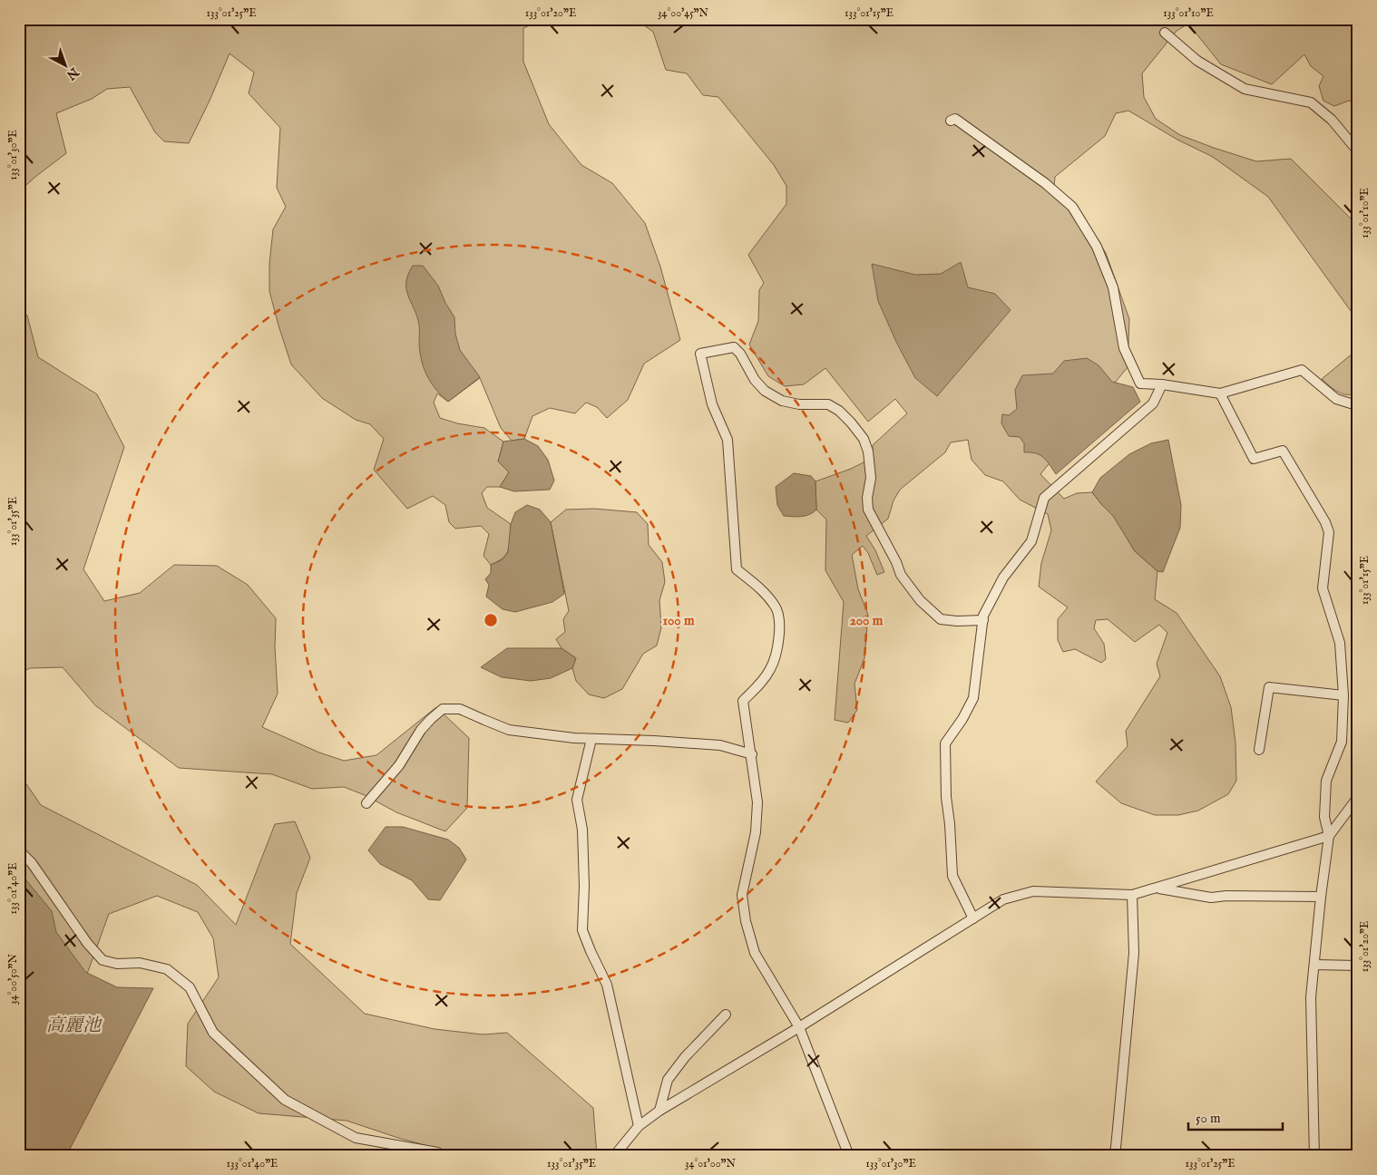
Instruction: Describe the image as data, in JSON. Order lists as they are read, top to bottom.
{
  "water": ["高麗池"],
  "scale_bar": "50 m",
  "north": "bottom right",
  "coordinates": [
    "133°01'25\"E",
    "133°01'20\"E",
    "34°00'45\"N",
    "133°01'15\"E",
    "133°01'10\"E",
    "133°01'30\"E",
    "133°01'35\"E",
    "133°01'40\"E",
    "34°00'50\"N",
    "34°01'00\"N"
  ],
  "rings": ["100 m", "200 m"]
}
